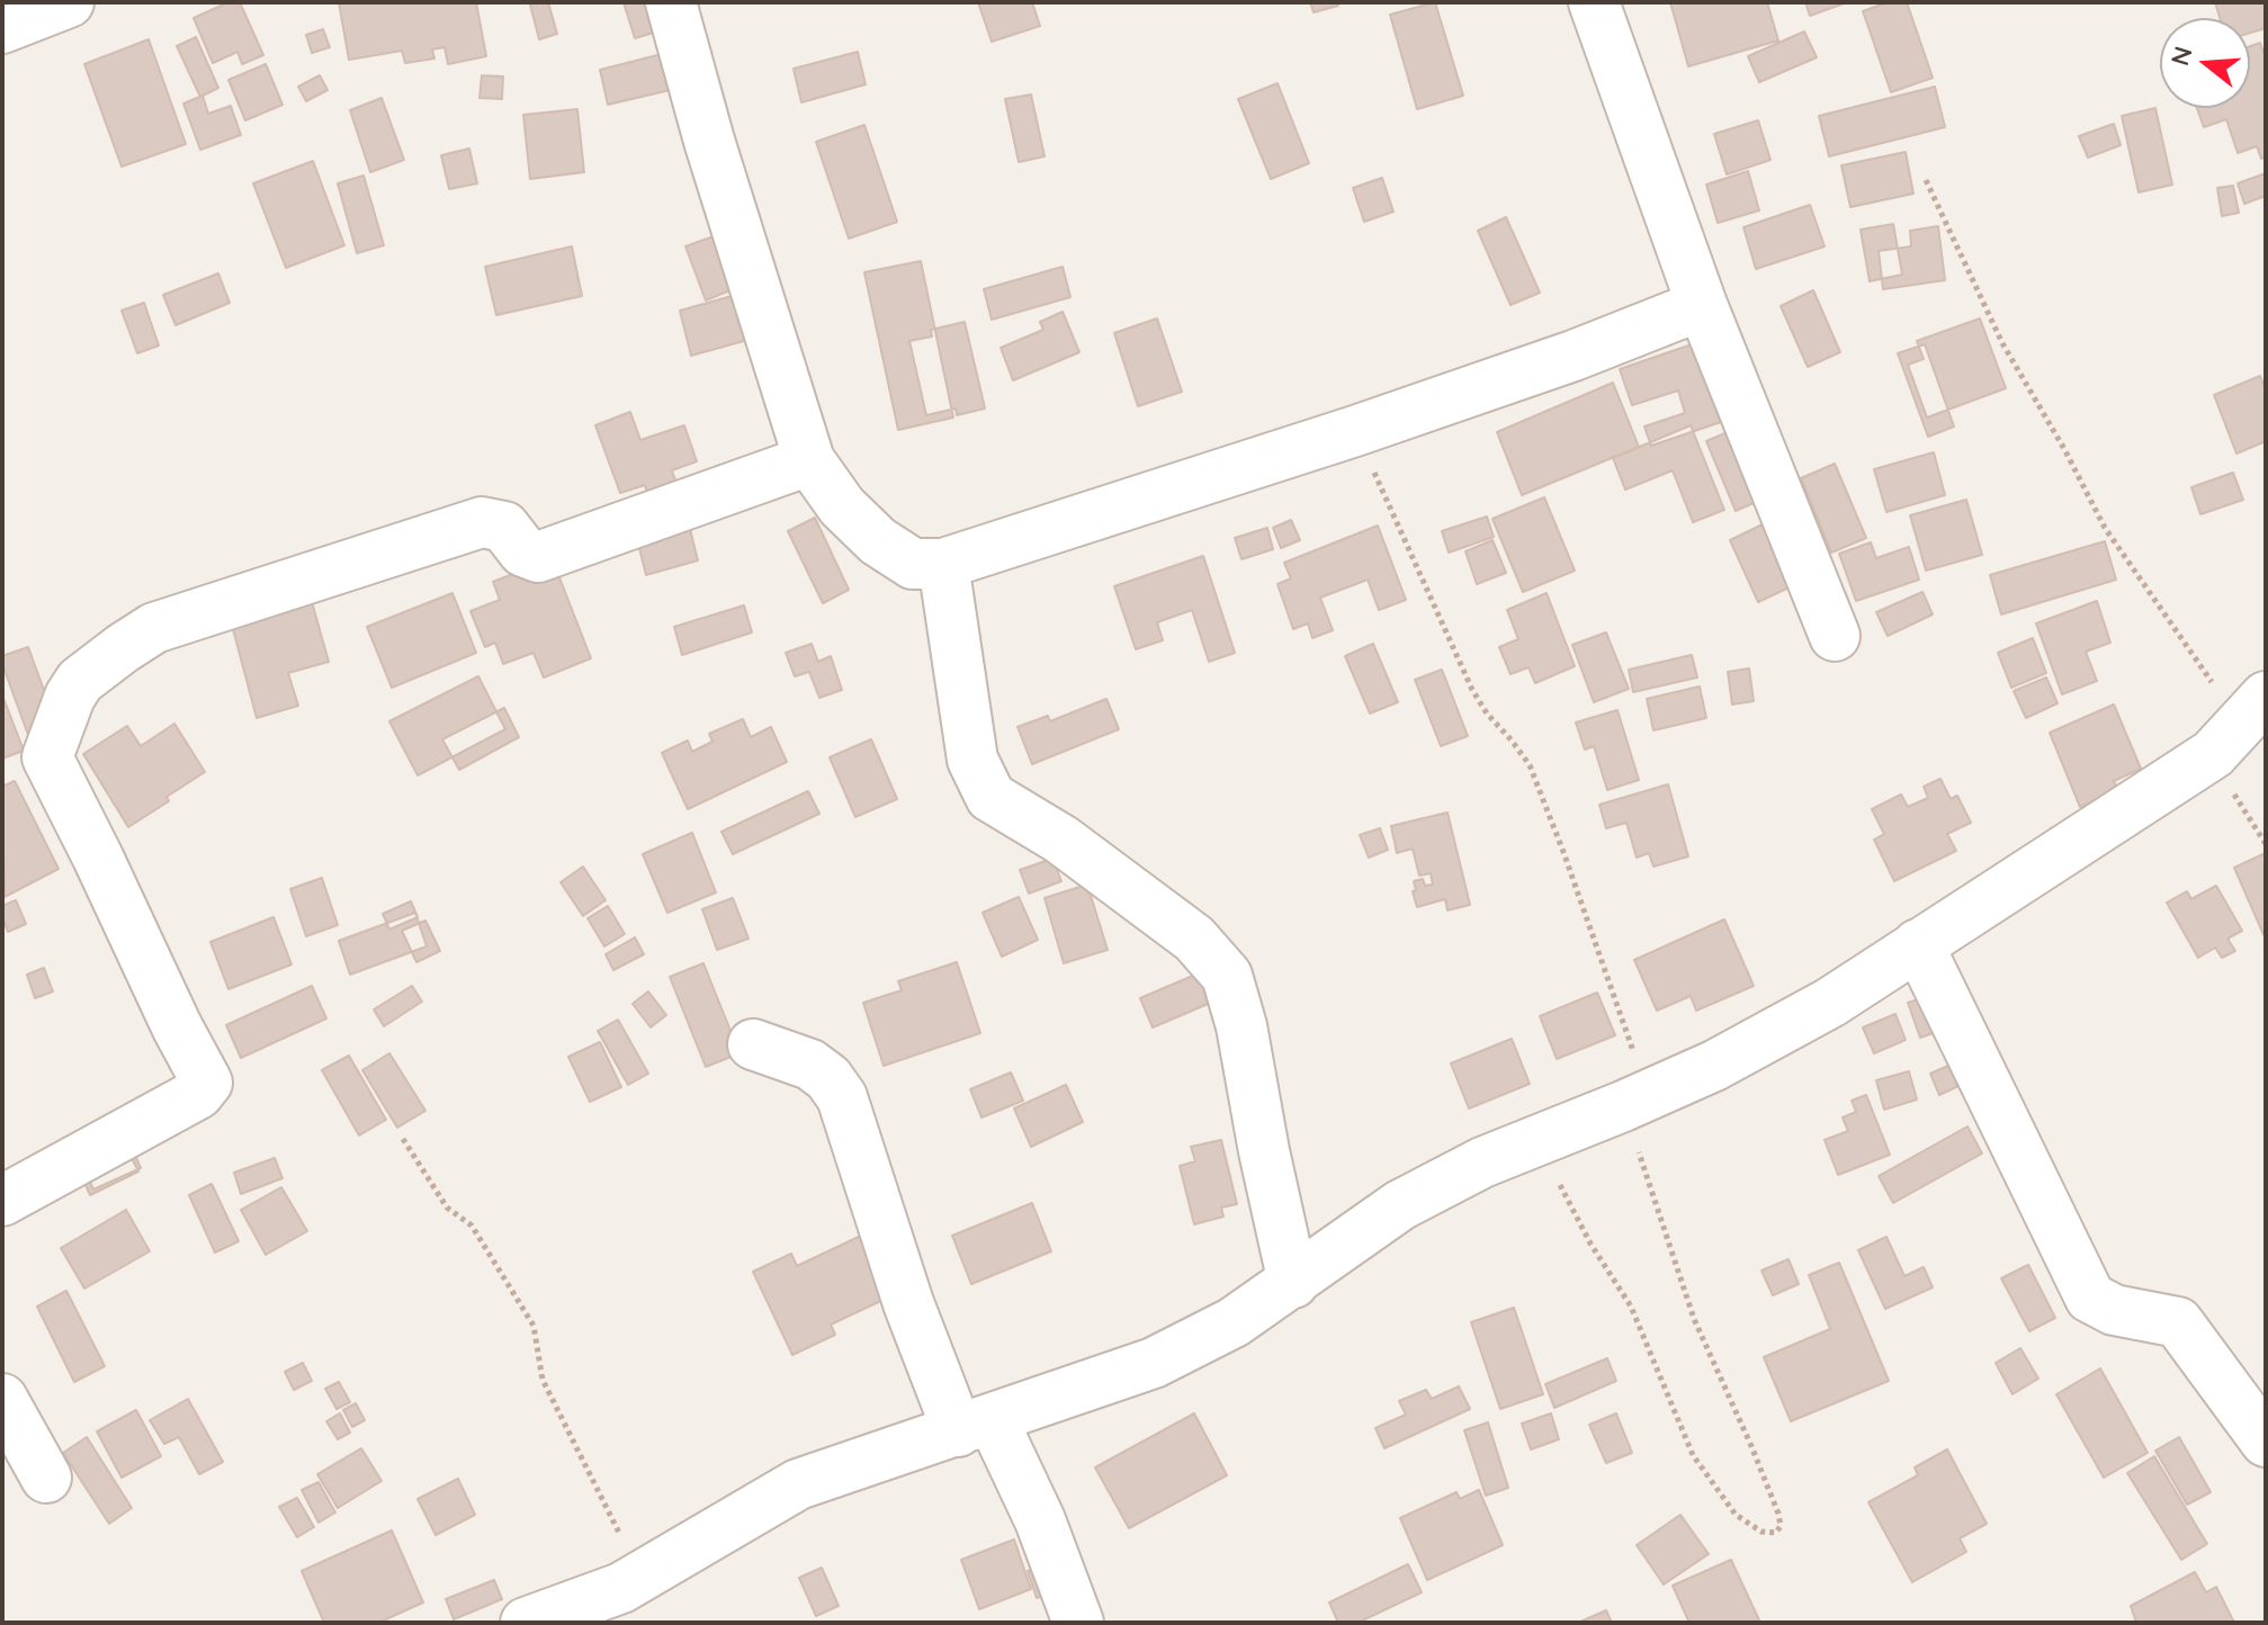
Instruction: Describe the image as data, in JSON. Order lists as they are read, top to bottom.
{
  "north": "left"
}
